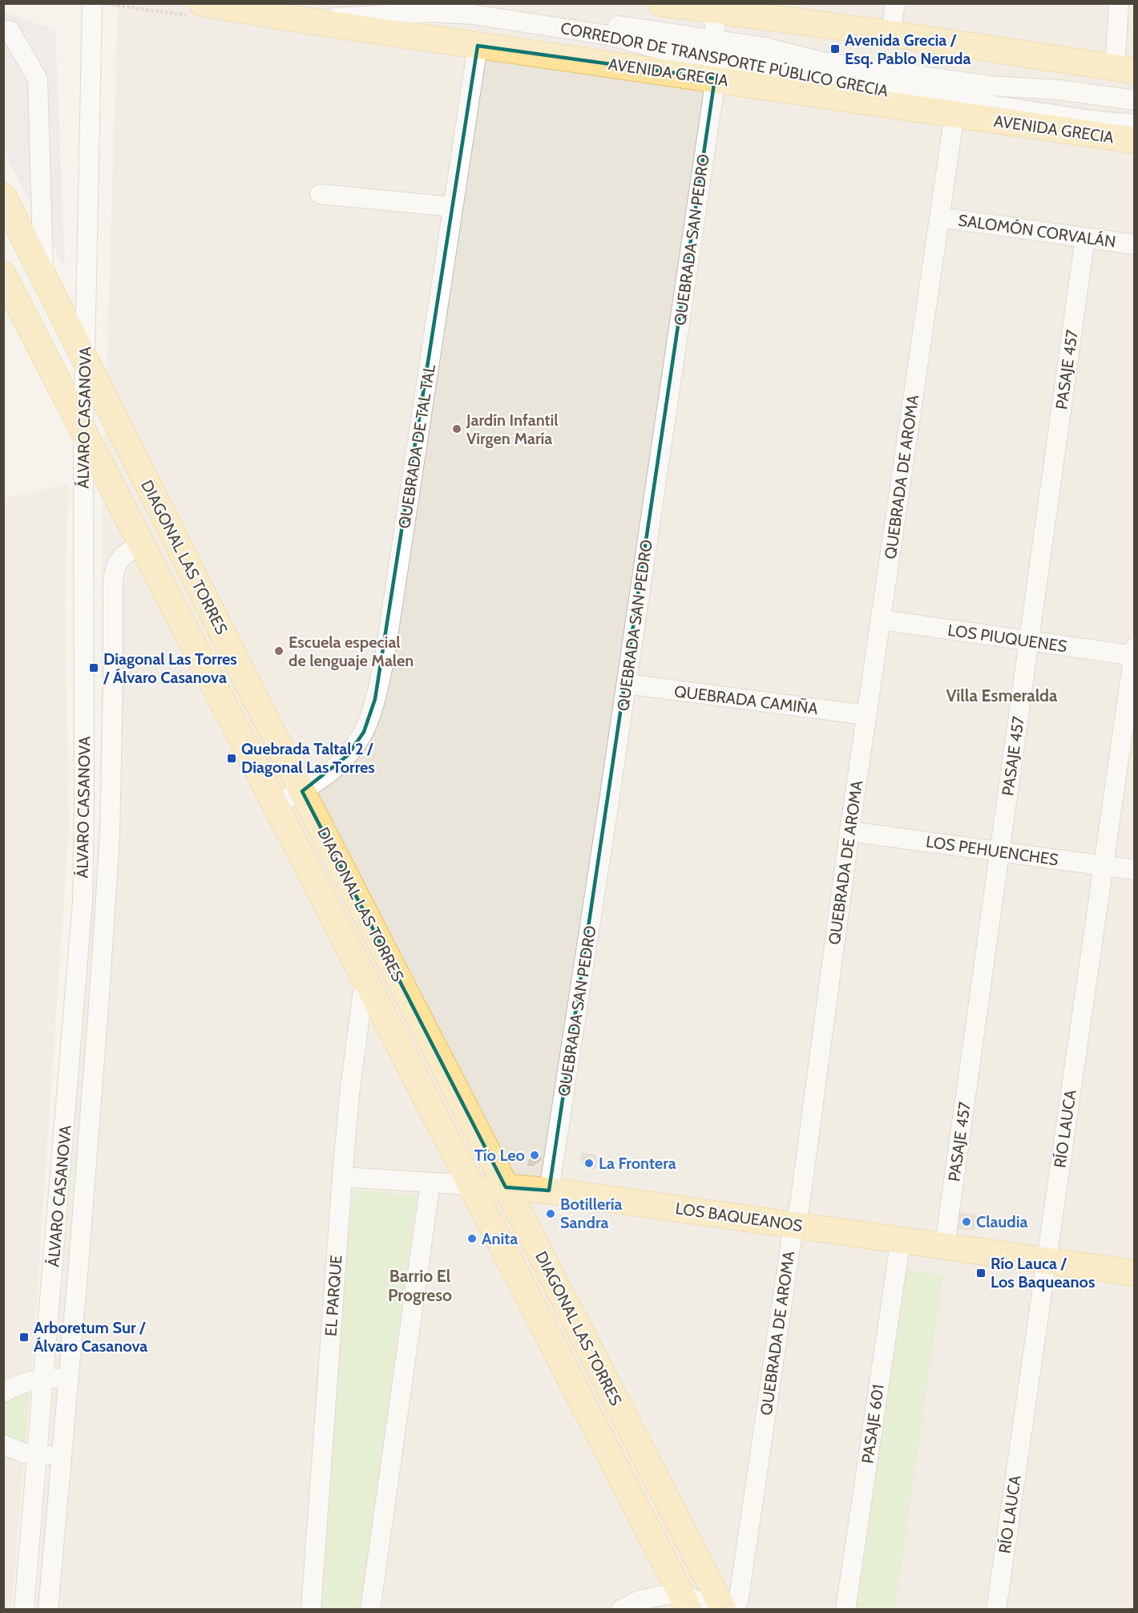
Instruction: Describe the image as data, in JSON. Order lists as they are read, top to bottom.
{
  "streets": {
    "main road": ["AVENIDA GRECIA", "DIAGONAL LAS TORRES", "LOS BAQUEANOS"],
    "street": [
      "CORREDOR DE TRANSPORTE PÚBLICO GRECIA",
      "SALOMÓN CORVALÁN",
      "QUEBRADA SAN PEDRO",
      "PASAJE 457",
      "ÁLVARO CASANOVA",
      "QUEBRADA DE TAL TAL",
      "QUEBRADA DE AROMA",
      "LOS PIUQUENES",
      "QUEBRADA CAMIÑA",
      "LOS PEHUENCHES",
      "RÍO LAUCA",
      "EL PARQUE",
      "PASAJE 601"
    ]
  },
  "crossings": [
    ["CORREDOR DE TRANSPORTE PÚBLICO GRECIA", "AVENIDA GRECIA"],
    ["CORREDOR DE TRANSPORTE PÚBLICO GRECIA", "QUEBRADA SAN PEDRO"],
    ["AVENIDA GRECIA", "QUEBRADA SAN PEDRO"],
    ["AVENIDA GRECIA", "QUEBRADA DE TAL TAL"],
    ["AVENIDA GRECIA", "QUEBRADA DE AROMA"],
    ["SALOMÓN CORVALÁN", "PASAJE 457"],
    ["SALOMÓN CORVALÁN", "QUEBRADA DE AROMA"],
    ["QUEBRADA SAN PEDRO", "QUEBRADA CAMIÑA"],
    ["QUEBRADA SAN PEDRO", "LOS BAQUEANOS"],
    ["PASAJE 457", "LOS PIUQUENES"],
    ["PASAJE 457", "LOS PEHUENCHES"],
    ["PASAJE 457", "LOS BAQUEANOS"],
    ["ÁLVARO CASANOVA", "DIAGONAL LAS TORRES"],
    ["QUEBRADA DE TAL TAL", "DIAGONAL LAS TORRES"],
    ["QUEBRADA DE AROMA", "LOS PIUQUENES"],
    ["QUEBRADA DE AROMA", "QUEBRADA CAMIÑA"],
    ["QUEBRADA DE AROMA", "LOS PEHUENCHES"],
    ["QUEBRADA DE AROMA", "LOS BAQUEANOS"],
    ["DIAGONAL LAS TORRES", "LOS BAQUEANOS"],
    ["DIAGONAL LAS TORRES", "EL PARQUE"],
    ["LOS PIUQUENES", "RÍO LAUCA"],
    ["LOS PEHUENCHES", "RÍO LAUCA"],
    ["RÍO LAUCA", "LOS BAQUEANOS"],
    ["LOS BAQUEANOS", "EL PARQUE"],
    ["LOS BAQUEANOS", "PASAJE 601"]
  ],
  "districts": ["Villa Esmeralda", "Barrio El Progreso"],
  "places": {
    "transit": [
      "Avenida Grecia / Esq. Pablo Neruda",
      "Diagonal Las Torres / Álvaro Casanova",
      "Quebrada Taltal 2 / Diagonal Las Torres",
      "Río Lauca / Los Baqueanos",
      "Arboretum Sur / Álvaro Casanova"
    ],
    "other": [
      "Jardín Infantil Virgen María",
      "Escuela especial de lenguaje Malen",
      "Tío Leo",
      "La Frontera",
      "Botillería Sandra",
      "Claudia",
      "Anita"
    ]
  }
}
